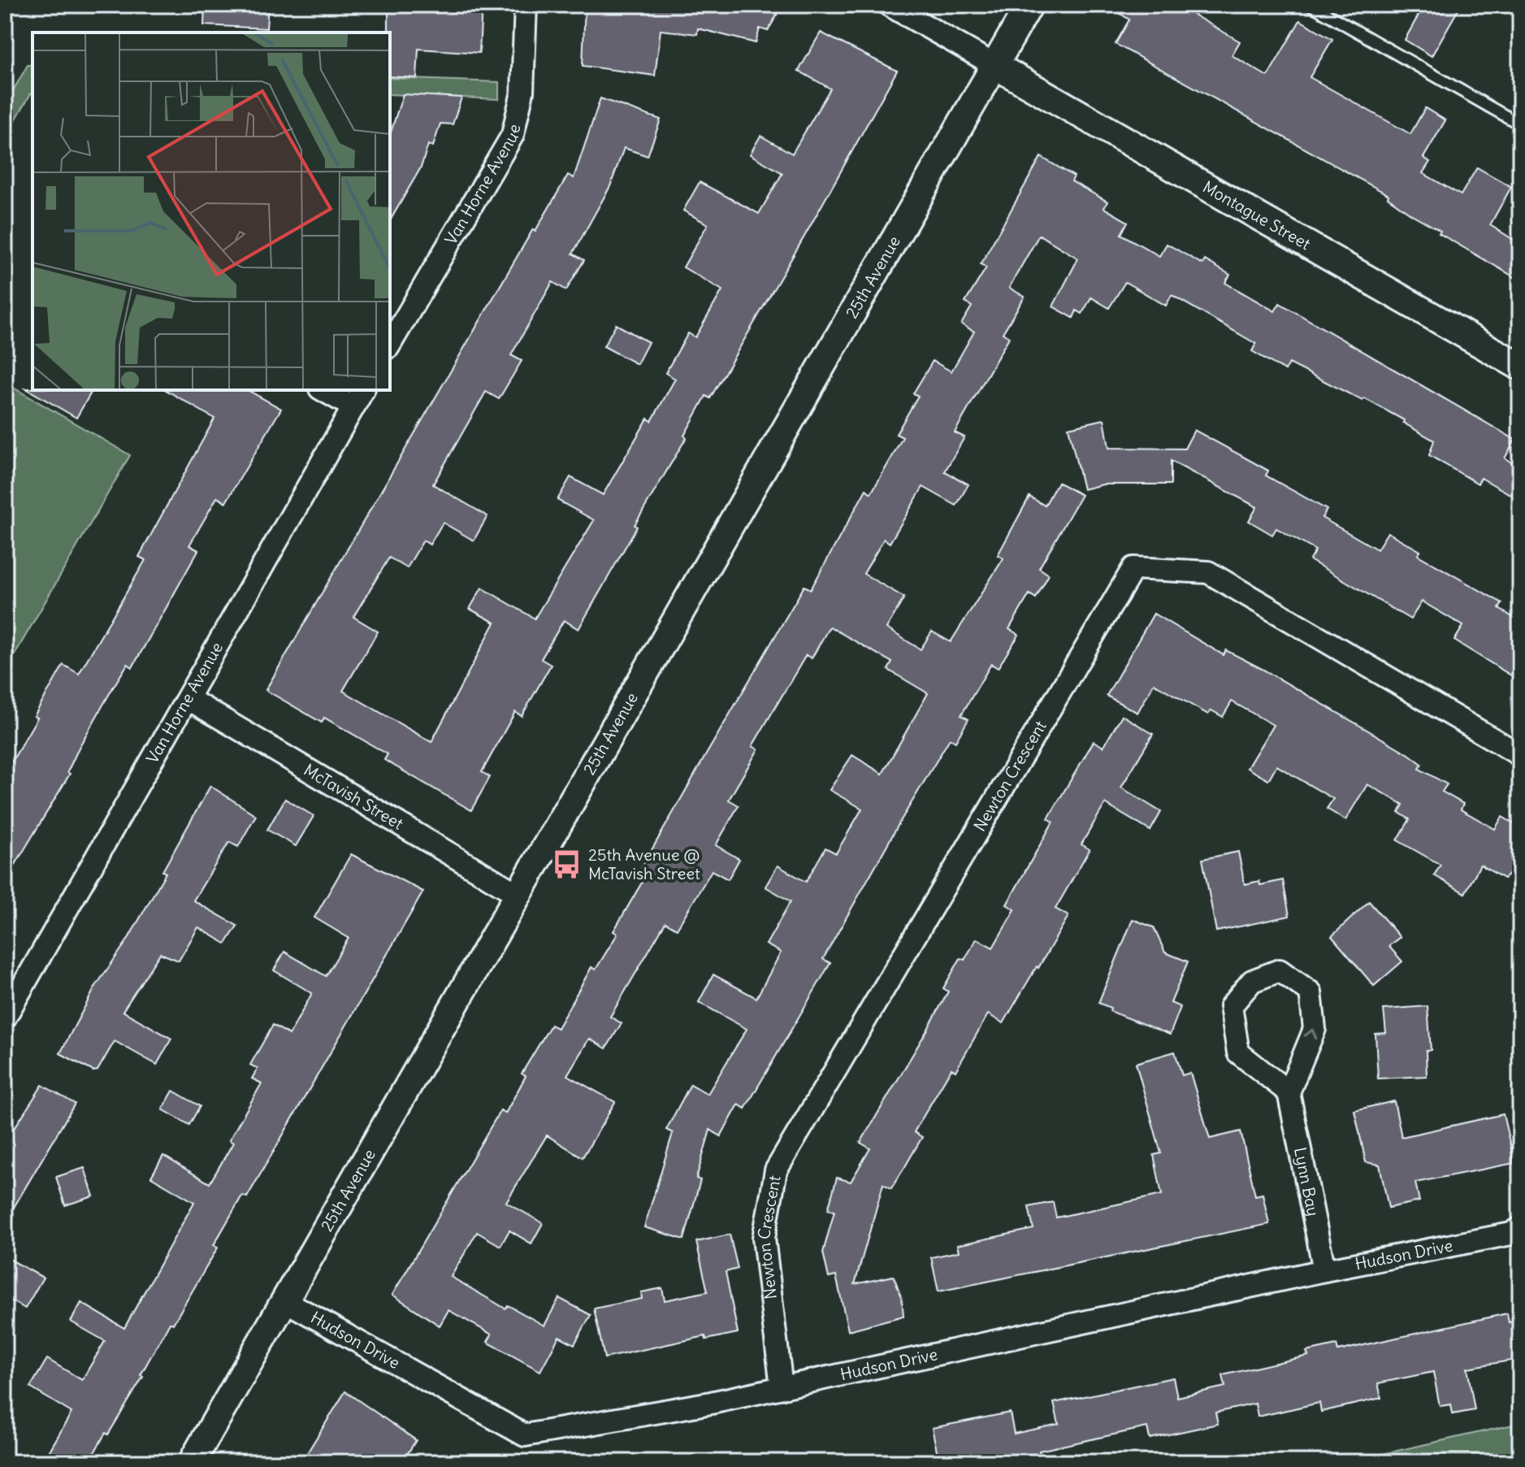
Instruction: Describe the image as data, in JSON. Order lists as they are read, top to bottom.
{
  "streets": {
    "street": [
      "Van Horne Avenue",
      "Montague Street",
      "25th Avenue",
      "Newton Crescent",
      "McTavish Street",
      "Lynn Bay",
      "Hudson Drive"
    ]
  },
  "crossings": [
    ["Van Horne Avenue", "McTavish Street"],
    ["Montague Street", "25th Avenue"],
    ["25th Avenue", "McTavish Street"],
    ["25th Avenue", "Hudson Drive"],
    ["Newton Crescent", "Hudson Drive"],
    ["Lynn Bay", "Hudson Drive"]
  ],
  "places": {
    "bus stop": ["25th Avenue @ McTavish Street"]
  }
}
